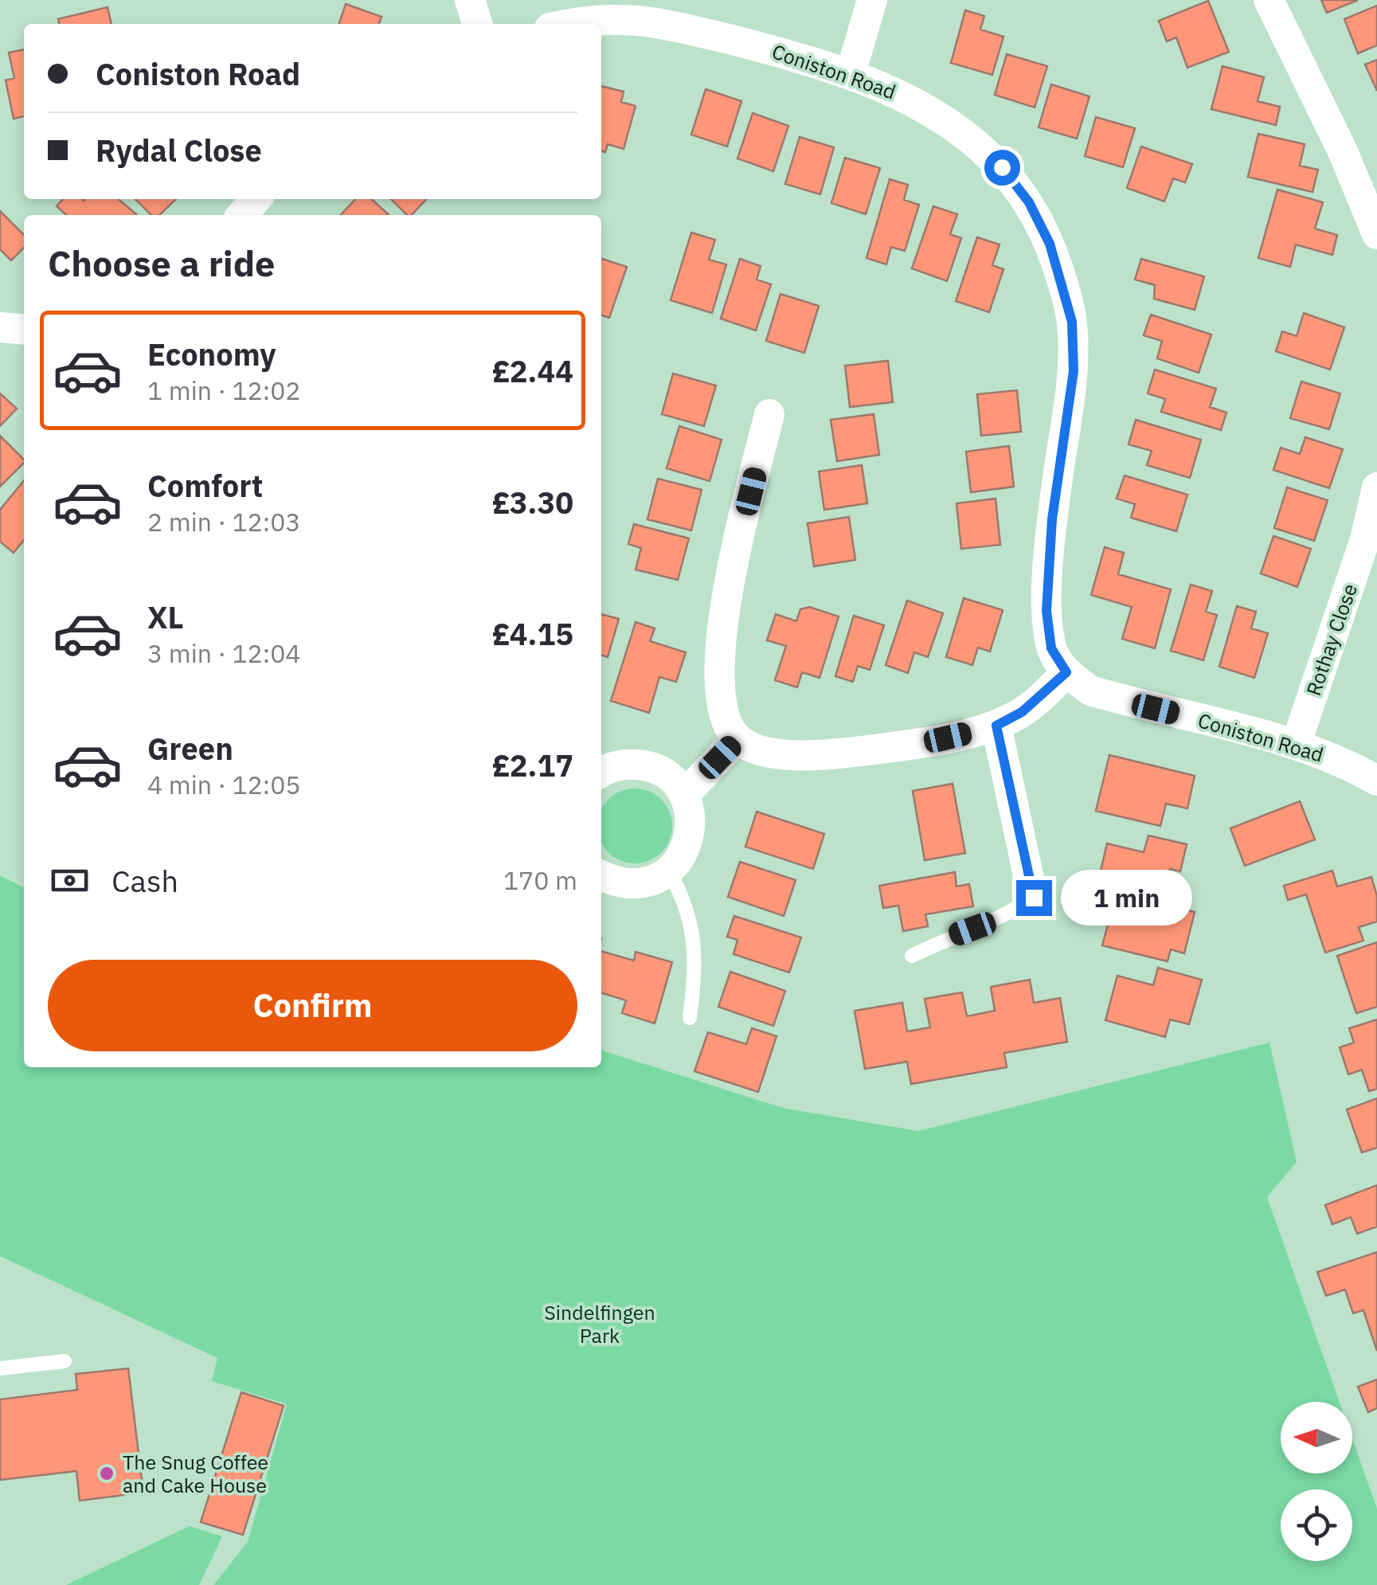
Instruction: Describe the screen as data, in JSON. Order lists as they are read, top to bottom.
{
  "streets": {
    "street": ["Coniston Road", "Rothay Close"]
  },
  "crossings": [
    ["Coniston Road", "Rothay Close"]
  ],
  "parks": ["Sindelfingen Park"],
  "places": ["The Snug Coffee and Cake House"],
  "north": "left",
  "page": {
    "banner": ["Coniston Road", "Rydal Close"],
    "heading": "Choose a ride",
    "list": [
      {
        "name": "Economy",
        "note": "1 min · 12:02",
        "value": "£2.44"
      },
      {
        "name": "Comfort",
        "note": "2 min · 12:03",
        "value": "£3.30"
      },
      {
        "name": "XL",
        "note": "3 min · 12:04",
        "value": "£4.15"
      },
      {
        "name": "Green",
        "note": "4 min · 12:05",
        "value": "£2.17"
      }
    ],
    "pay": ["Cash", "170 m"],
    "bubble": "1 min",
    "buttons": "Confirm"
  }
}
